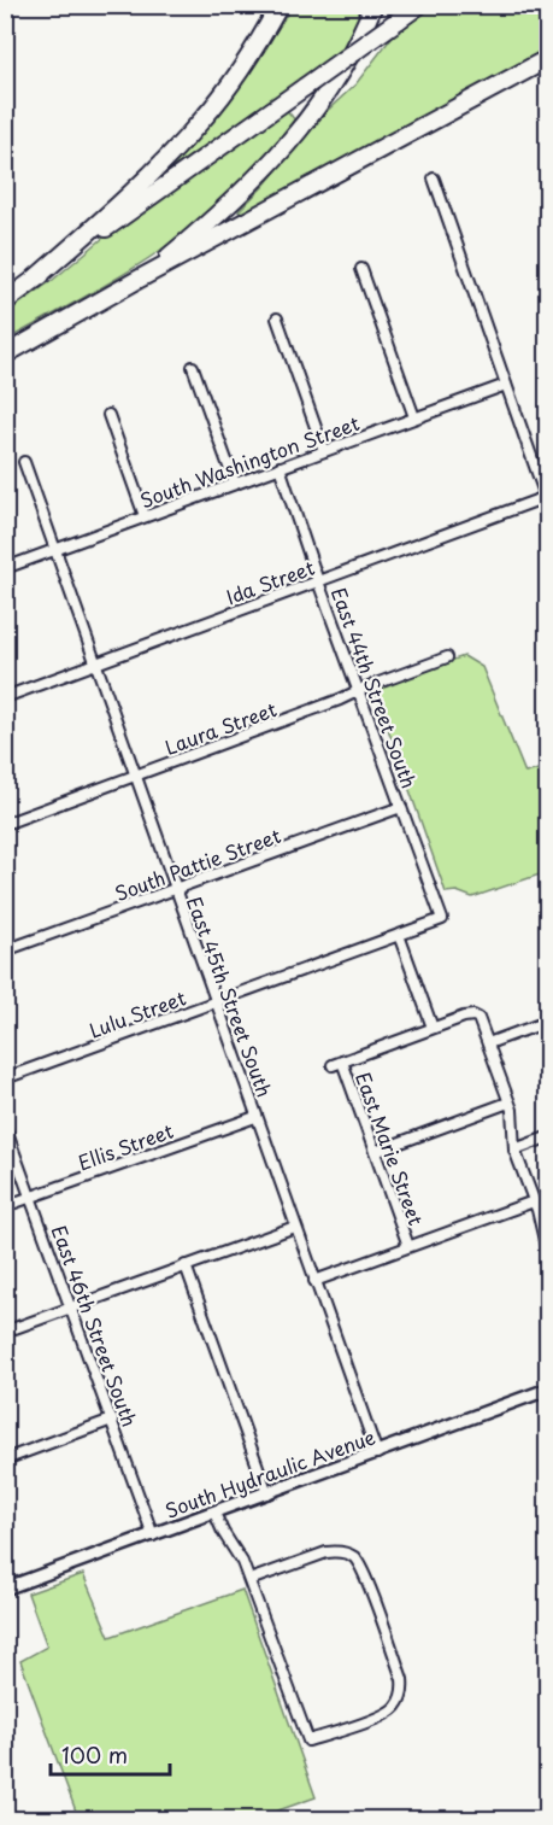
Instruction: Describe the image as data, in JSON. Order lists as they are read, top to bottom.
{
  "streets": {
    "street": [
      "South Washington Street",
      "Ida Street",
      "East 44th Street South",
      "Laura Street",
      "South Pattie Street",
      "East 45th Street South",
      "Lulu Street",
      "Ellis Street",
      "East Marie Street",
      "East 46th Street South",
      "South Hydraulic Avenue"
    ]
  },
  "crossings": [
    ["South Washington Street", "East 44th Street South"],
    ["South Washington Street", "East 45th Street South"],
    ["Ida Street", "East 44th Street South"],
    ["Ida Street", "East 45th Street South"],
    ["East 44th Street South", "Laura Street"],
    ["East 44th Street South", "South Pattie Street"],
    ["East 44th Street South", "Lulu Street"],
    ["Laura Street", "East 45th Street South"],
    ["South Pattie Street", "East 45th Street South"],
    ["East 45th Street South", "Lulu Street"],
    ["East 45th Street South", "Ellis Street"],
    ["East 45th Street South", "South Hydraulic Avenue"],
    ["Ellis Street", "East 46th Street South"],
    ["East 46th Street South", "South Hydraulic Avenue"]
  ],
  "scale_bar": "100 m"
}
